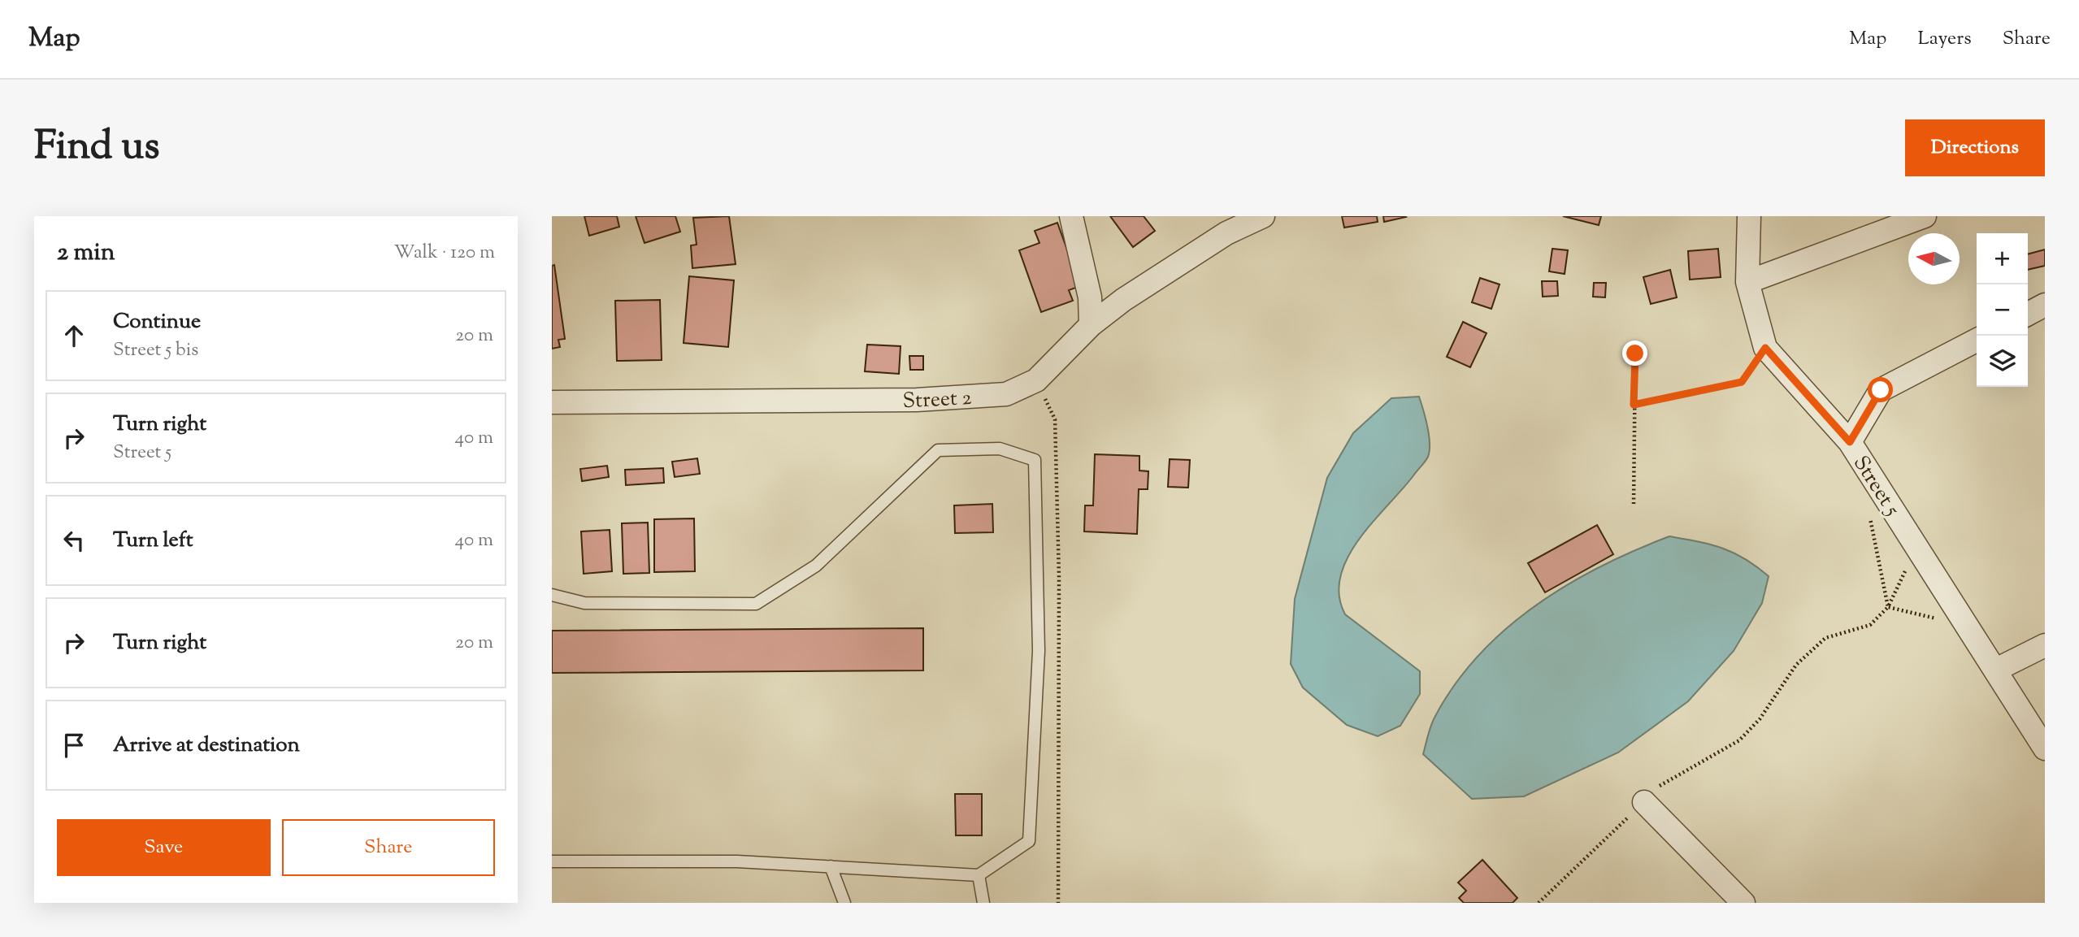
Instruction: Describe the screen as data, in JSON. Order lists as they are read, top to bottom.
{
  "streets": {
    "street": ["Street 2", "Street 5"]
  },
  "north": "left",
  "page": {
    "header": "Map",
    "nav": ["Map", "Layers", "Share"],
    "title": "Find us",
    "buttons": [
      "Directions",
      ["Save", "Share"]
    ],
    "heading": ["2 min", "Walk · 120 m"],
    "map_buttons": ["+", "−"],
    "list": [
      ["Continue", "Street 5 bis", "20 m"],
      ["Turn right", "Street 5", "40 m"],
      ["Turn left", "40 m"],
      ["Turn right", "20 m"],
      "Arrive at destination"
    ]
  }
}
